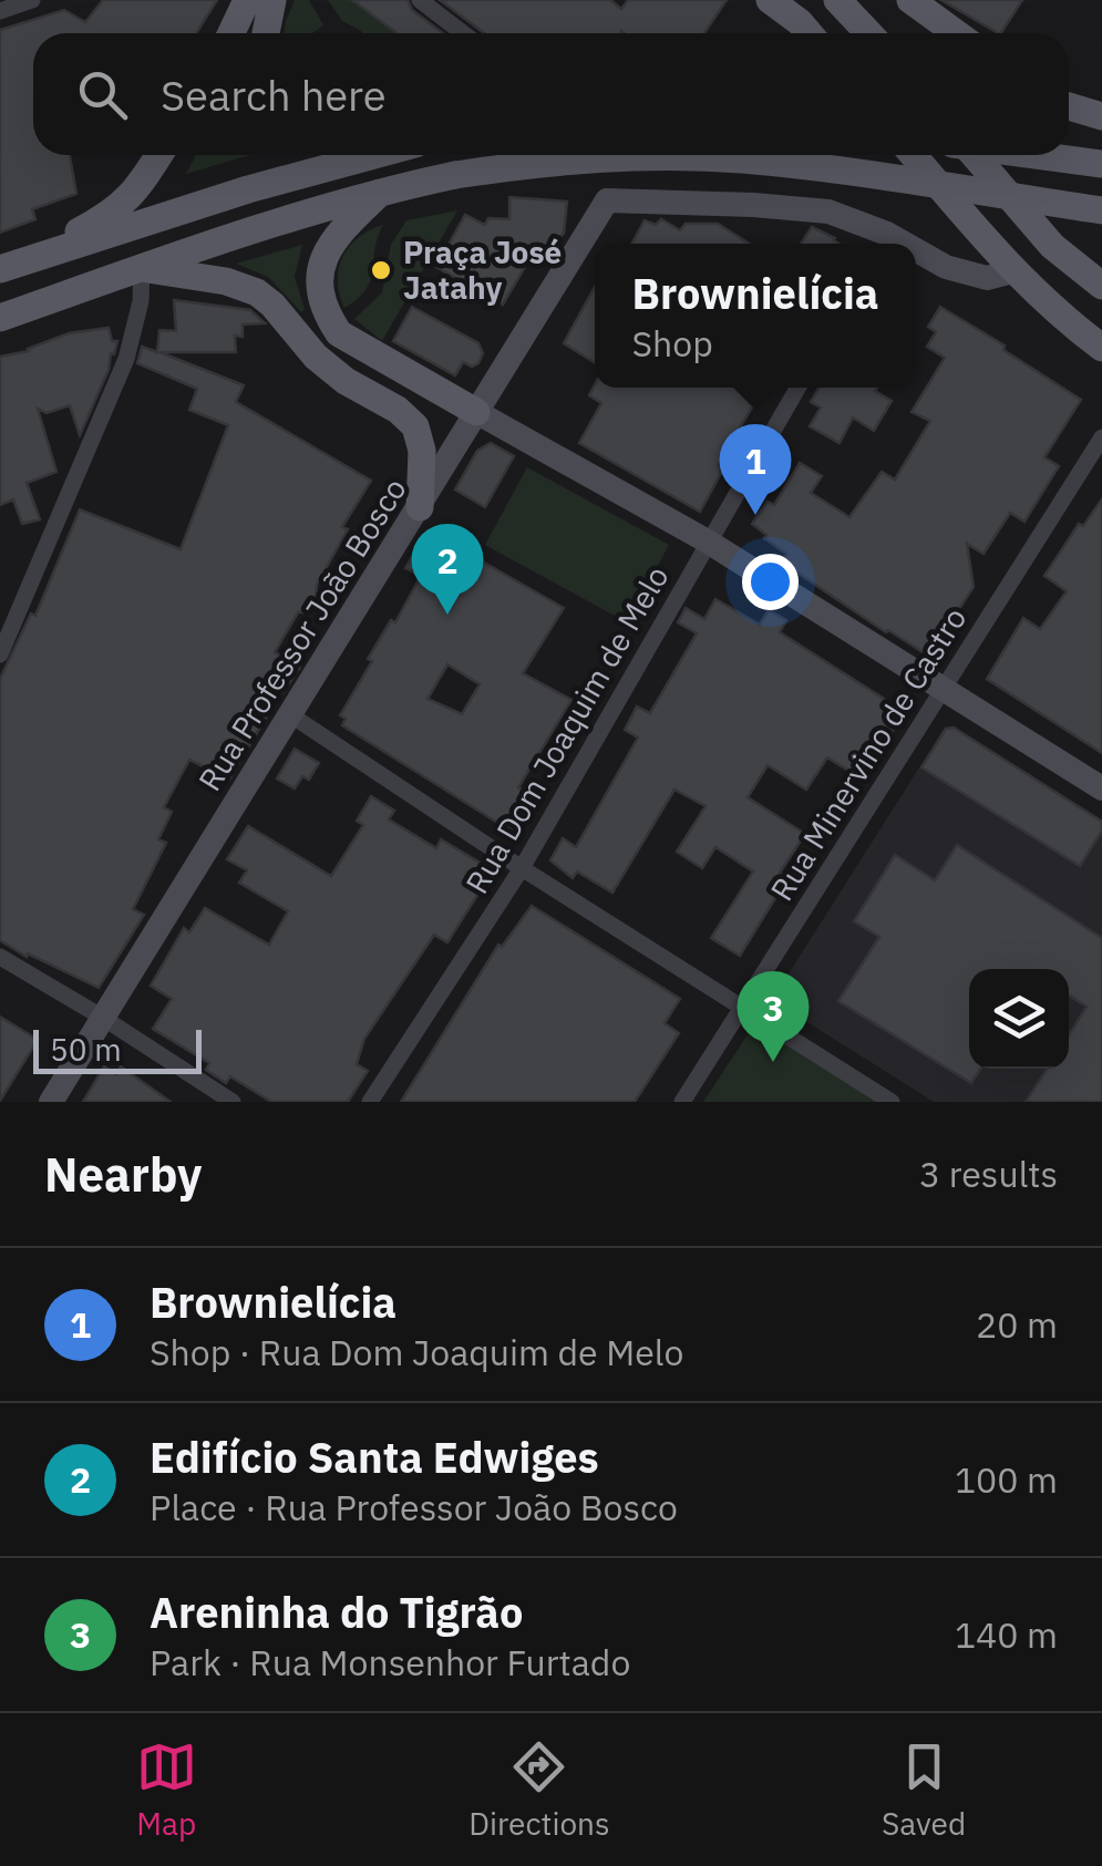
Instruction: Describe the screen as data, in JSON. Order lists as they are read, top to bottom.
{
  "streets": {
    "street": ["Rua Professor João Bosco", "Rua Dom Joaquim de Melo", "Rua Minervino de Castro"]
  },
  "places": ["Praça José Jatahy"],
  "scale_bar": "50 m",
  "page": {
    "search": "Search here",
    "popup": ["Brownielícia", "Shop"],
    "pins": ["1", "2", "3"],
    "scale": "50 m",
    "heading": ["Nearby", "3 results"],
    "list": [
      {
        "mark": "1",
        "name": "Brownielícia",
        "note": "Shop · Rua Dom Joaquim de Melo",
        "value": "20 m"
      },
      {
        "mark": "2",
        "name": "Edifício Santa Edwiges",
        "note": "Place · Rua Professor João Bosco",
        "value": "100 m"
      },
      {
        "mark": "3",
        "name": "Areninha do Tigrão",
        "note": "Park · Rua Monsenhor Furtado",
        "value": "140 m"
      }
    ],
    "nav": ["Map", "Directions", "Saved"]
  }
}
